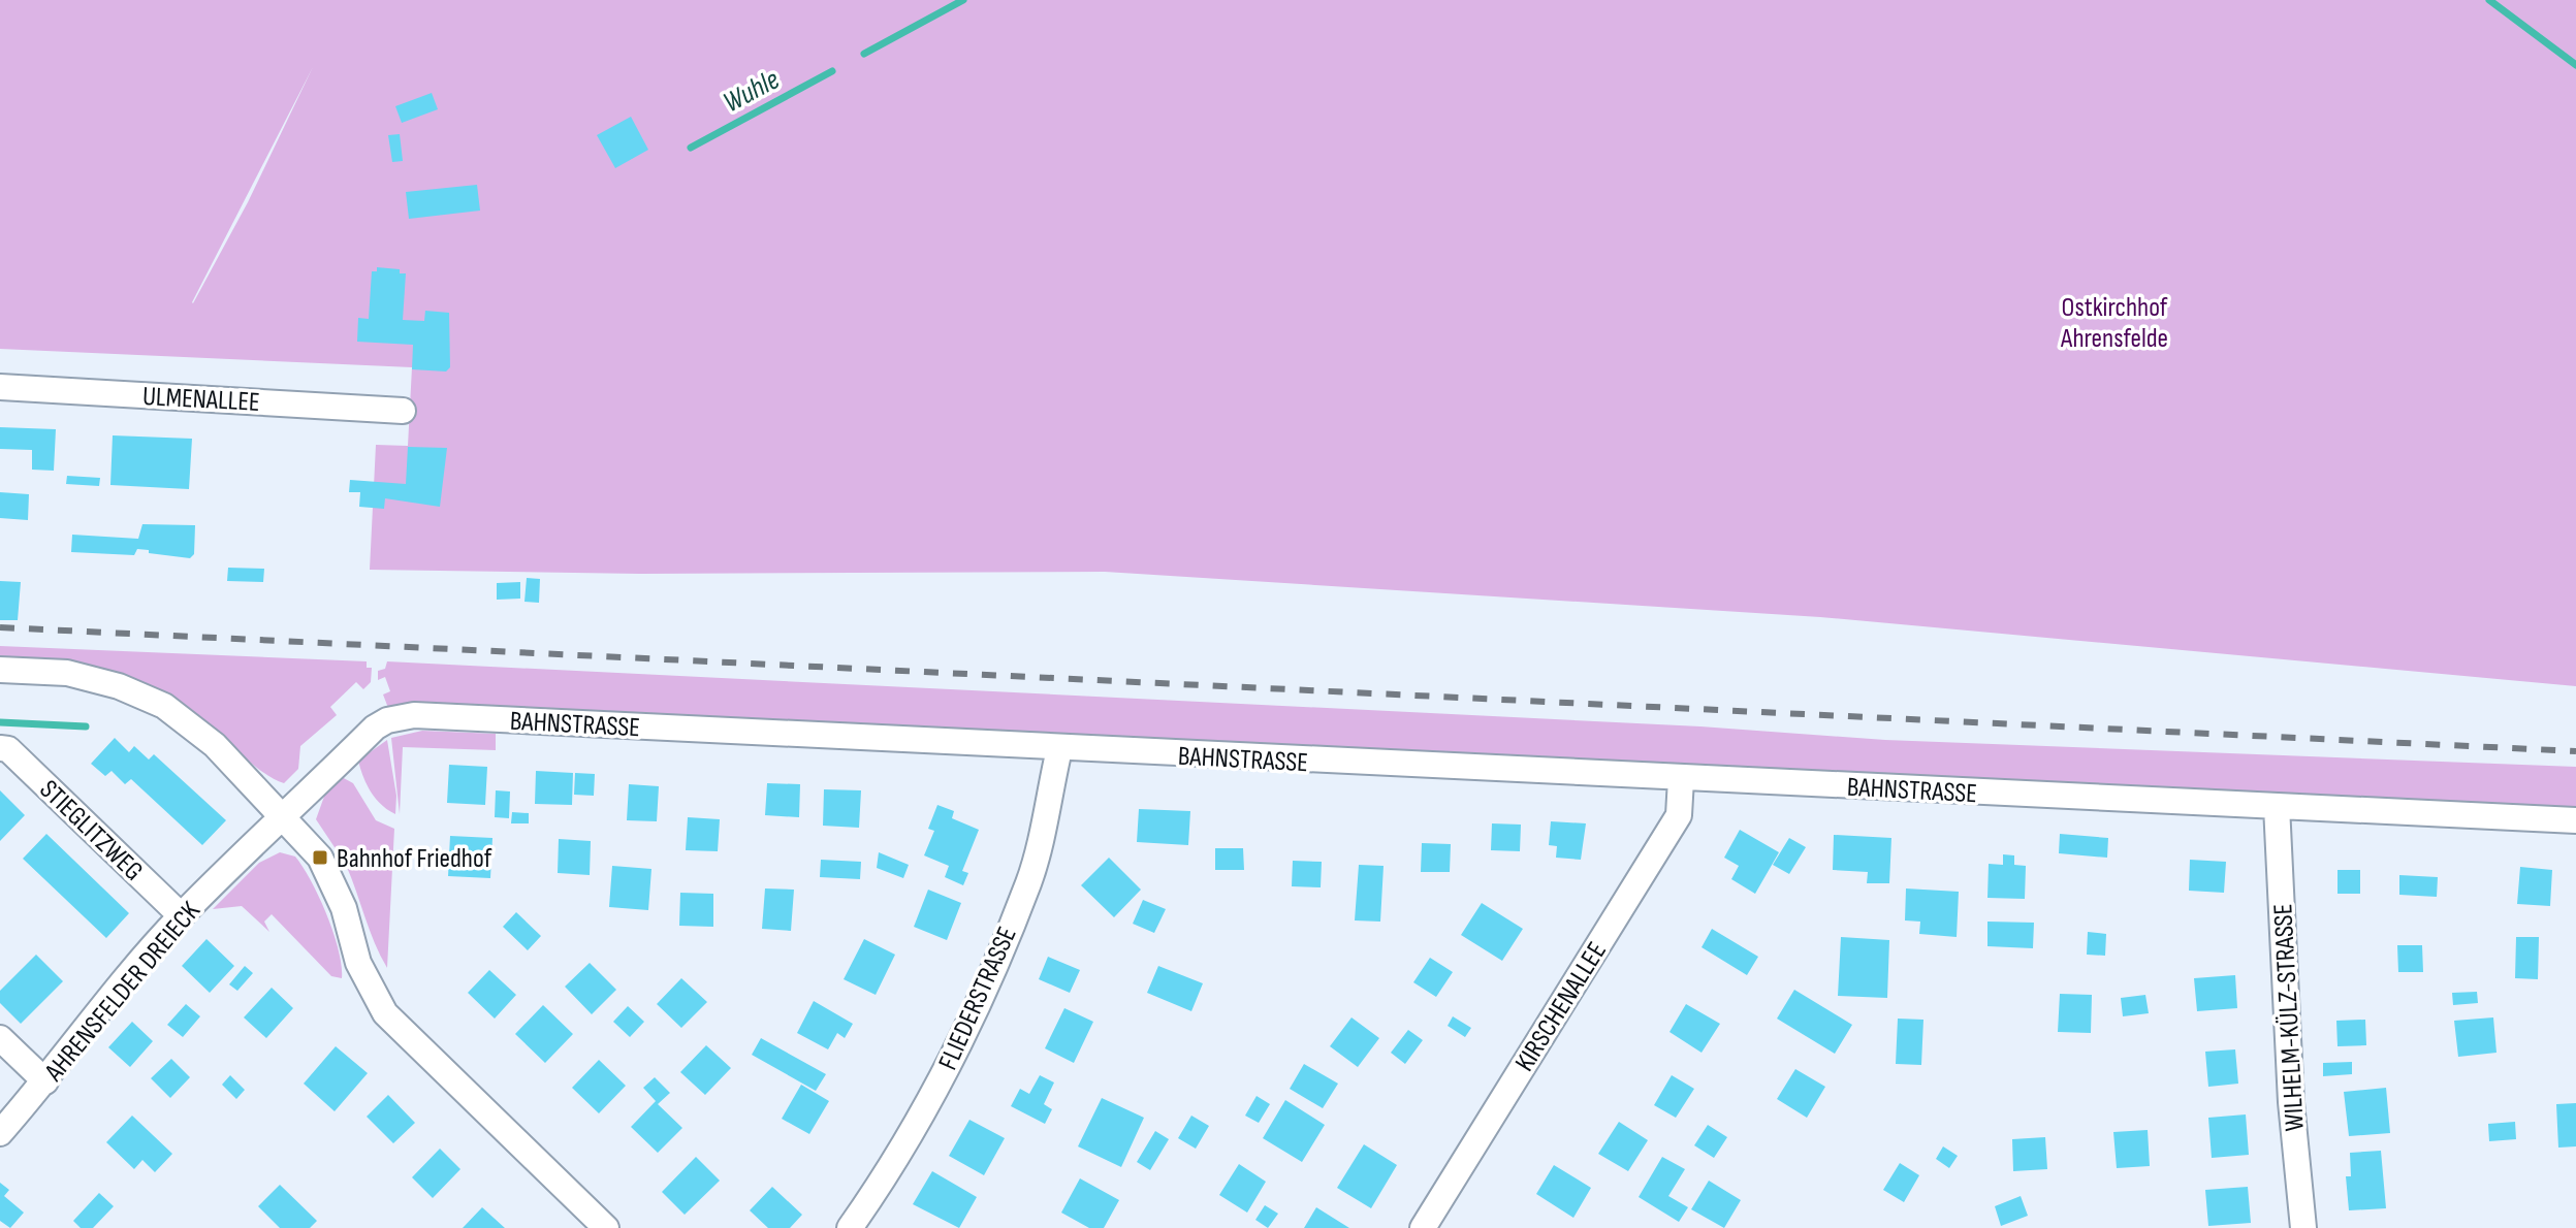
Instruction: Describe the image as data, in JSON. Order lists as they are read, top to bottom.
{
  "streets": {
    "street": [
      "ULMENALLEE",
      "BAHNSTRASSE",
      "STIEGLITZWEG",
      "AHRENSFELDER DREIECK",
      "FLIEDERSTRASSE",
      "KIRSCHENALLEE",
      "WILHELM-KÜLZ-STRASSE"
    ]
  },
  "crossings": [
    ["BAHNSTRASSE", "AHRENSFELDER DREIECK"],
    ["BAHNSTRASSE", "FLIEDERSTRASSE"],
    ["BAHNSTRASSE", "KIRSCHENALLEE"],
    ["BAHNSTRASSE", "WILHELM-KÜLZ-STRASSE"],
    ["STIEGLITZWEG", "AHRENSFELDER DREIECK"]
  ],
  "water": ["Wuhle"],
  "parks": ["Ostkirchhof Ahrensfelde"],
  "places": {
    "transit": ["Bahnhof Friedhof"]
  }
}
